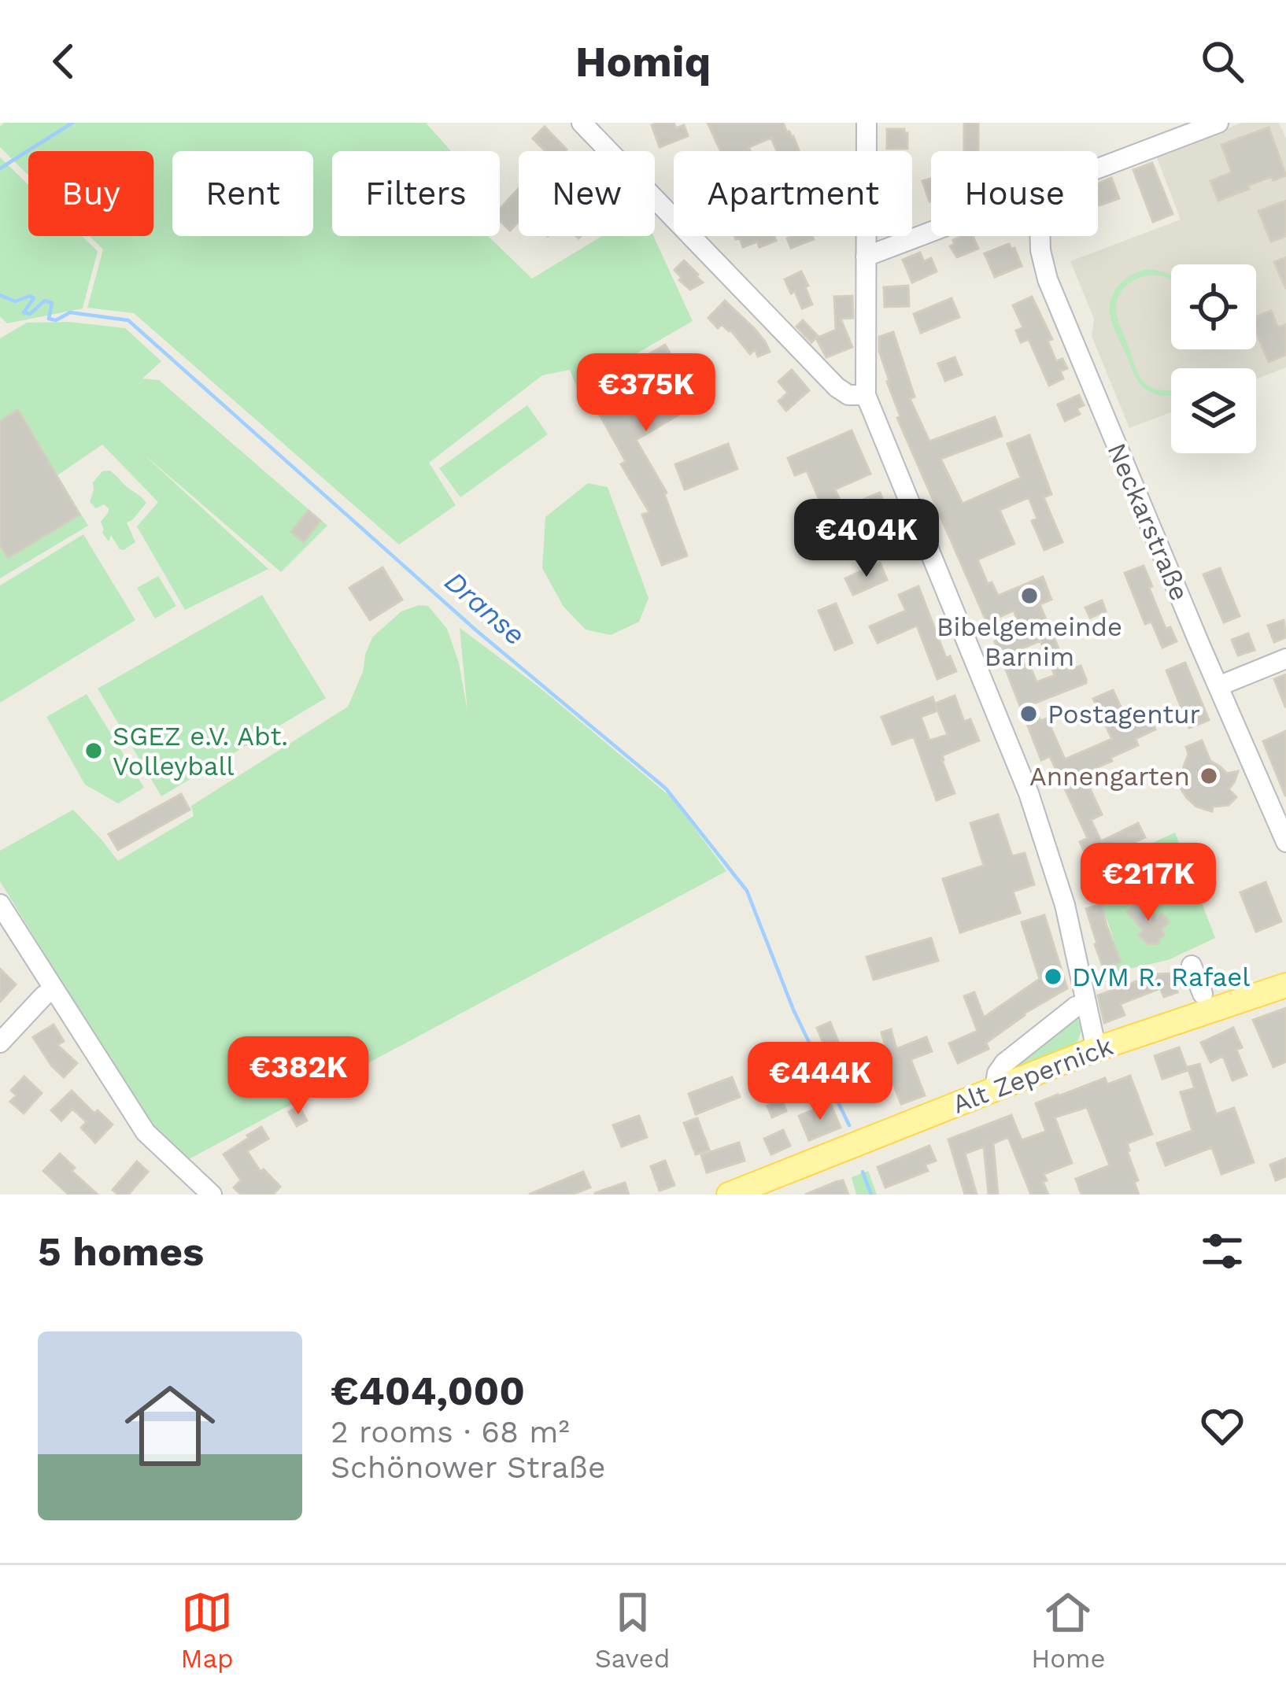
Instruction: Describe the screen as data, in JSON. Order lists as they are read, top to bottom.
{
  "streets": {
    "main road": ["Alt Zepernick"],
    "street": ["Neckarstraße"]
  },
  "water": ["Dranse"],
  "places": [
    "Bibelgemeinde Barnim",
    "Postagentur",
    "SGEZ e.V. Abt. Volleyball",
    "Annengarten",
    "DVM R. Rafael"
  ],
  "page": {
    "header": "Homiq",
    "chip": [
      "Buy",
      "Rent",
      "Filters",
      "New",
      "Apartment",
      "House"
    ],
    "price": [
      "€375K",
      "€404K",
      "€217K",
      "€382K",
      "€444K"
    ],
    "heading": "5 homes",
    "list": [
      {
        "name": "€404,000",
        "note": "2 rooms · 68 m² · Schönower Straße"
      }
    ],
    "tabs": ["Map", "Saved", "Home"]
  }
}
